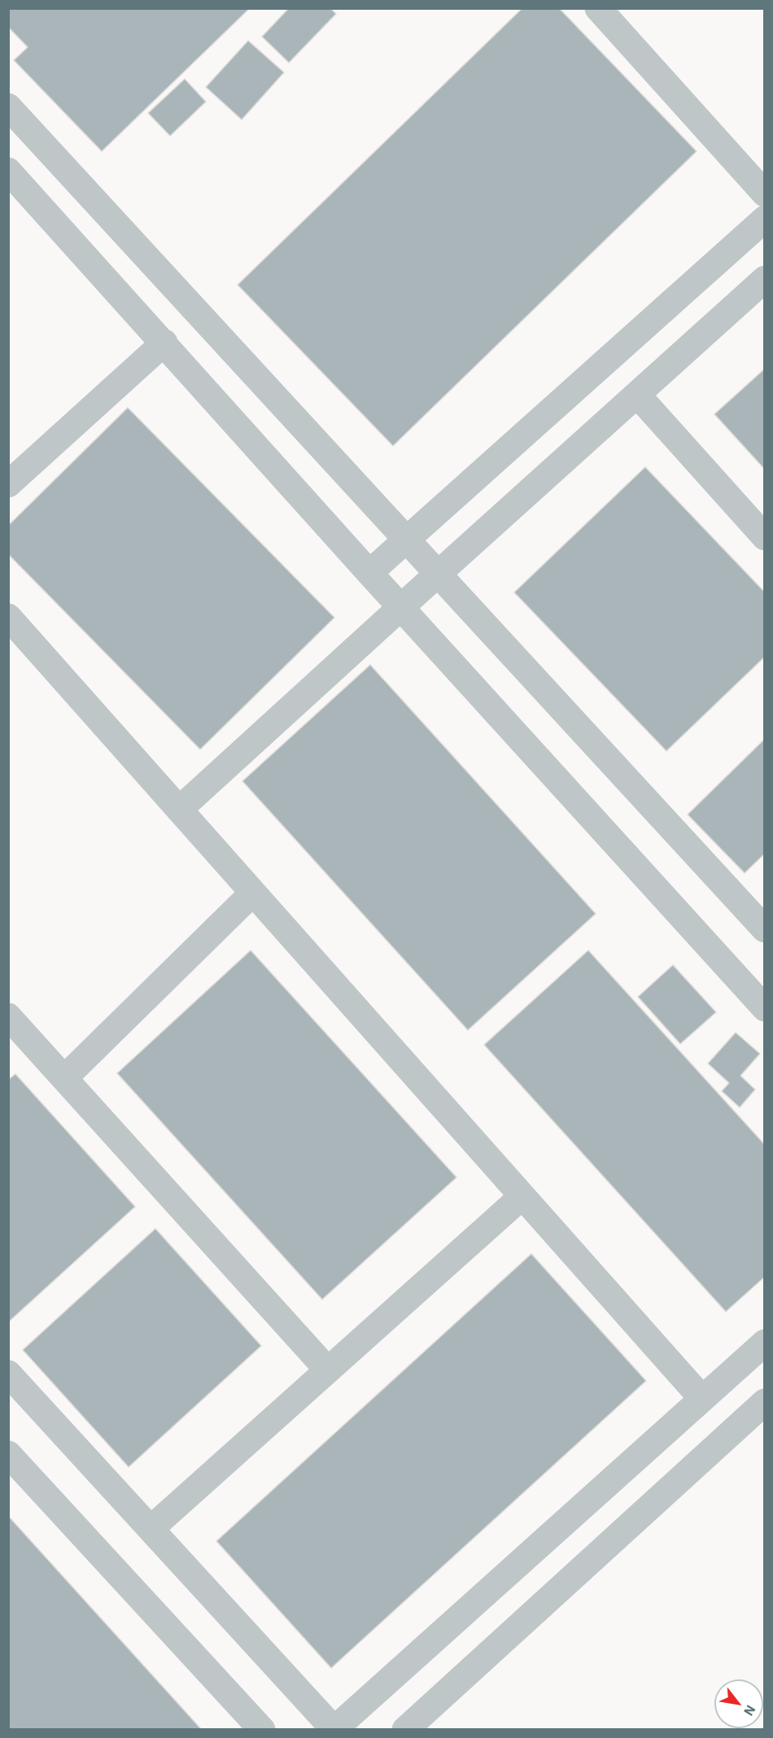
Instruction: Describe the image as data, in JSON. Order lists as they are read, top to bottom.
{
  "north": "bottom right"
}
